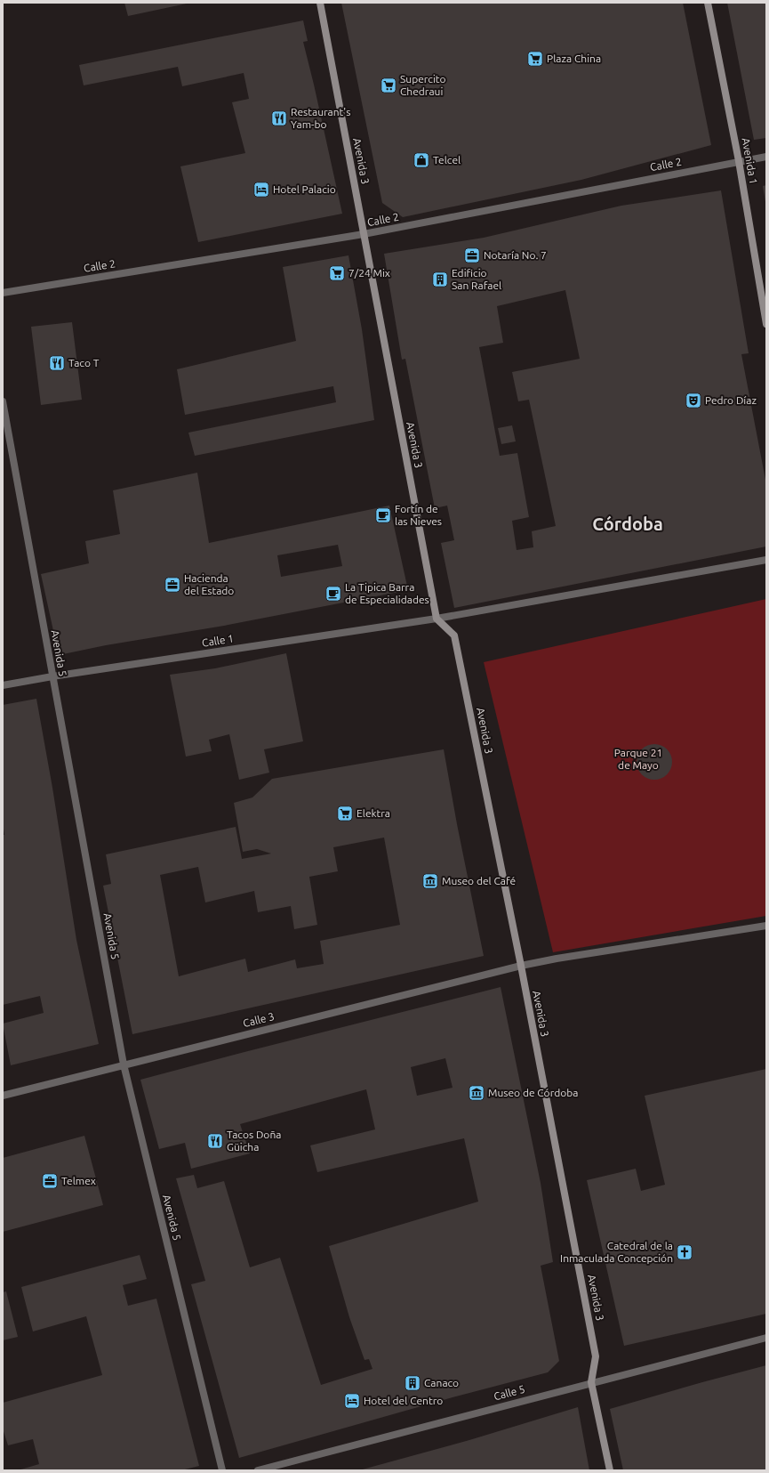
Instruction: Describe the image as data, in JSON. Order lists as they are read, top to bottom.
{
  "streets": {
    "main road": ["Avenida 3", "Avenida 1"],
    "street": [
      "Calle 2",
      "Calle 1",
      "Avenida 5",
      "Calle 3",
      "Calle 5"
    ]
  },
  "crossings": [
    ["Avenida 3", "Calle 2"],
    ["Avenida 3", "Calle 1"],
    ["Avenida 3", "Calle 3"],
    ["Avenida 3", "Calle 5"],
    ["Avenida 1", "Calle 2"],
    ["Calle 1", "Avenida 5"],
    ["Avenida 5", "Calle 3"]
  ],
  "districts": ["Córdoba"],
  "parks": ["Parque 21 de Mayo"],
  "places": {
    "supermarket": [
      "Plaza China",
      "Supercito Chedraui",
      "7/24 Mix",
      "Elektra"
    ],
    "restaurant": ["Restaurant's Yam-bo", "Taco T", "Tacos Doña Güicha"],
    "shop": ["Telcel"],
    "hotel": ["Hotel Palacio", "Hotel del Centro"],
    "office": ["Notaría No. 7", "Hacienda del Estado", "Telmex"],
    "building": ["Edificio San Rafael", "Canaco"],
    "theatre": ["Pedro Díaz"],
    "cafe": ["Fortín de las Nieves", "La Tipica Barra de Especialidades"],
    "museum": ["Museo del Café", "Museo de Córdoba"],
    "church": ["Catedral de la Inmaculada Concepción"]
  }
}
